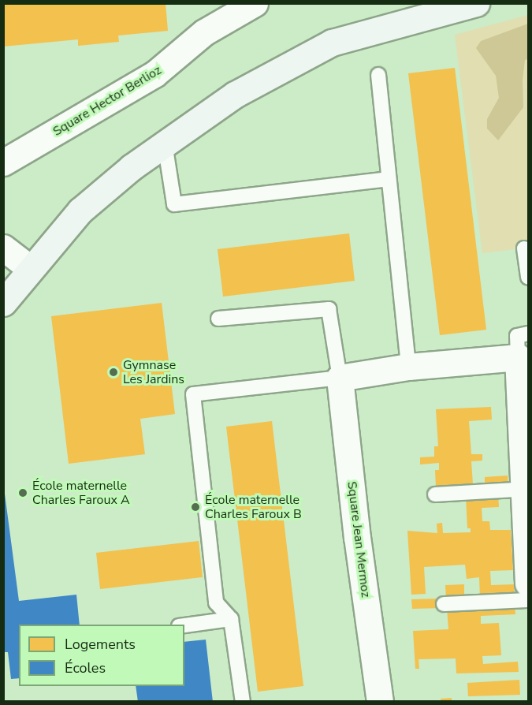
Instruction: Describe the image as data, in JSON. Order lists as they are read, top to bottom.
{
  "streets": {
    "street": ["Square Hector Berlioz", "Square Jean Mermoz"]
  },
  "places": ["Gymnase Les Jardins", "École maternelle Charles Faroux A", "École maternelle Charles Faroux B"],
  "legend": ["Logements", "Écoles"]
}
